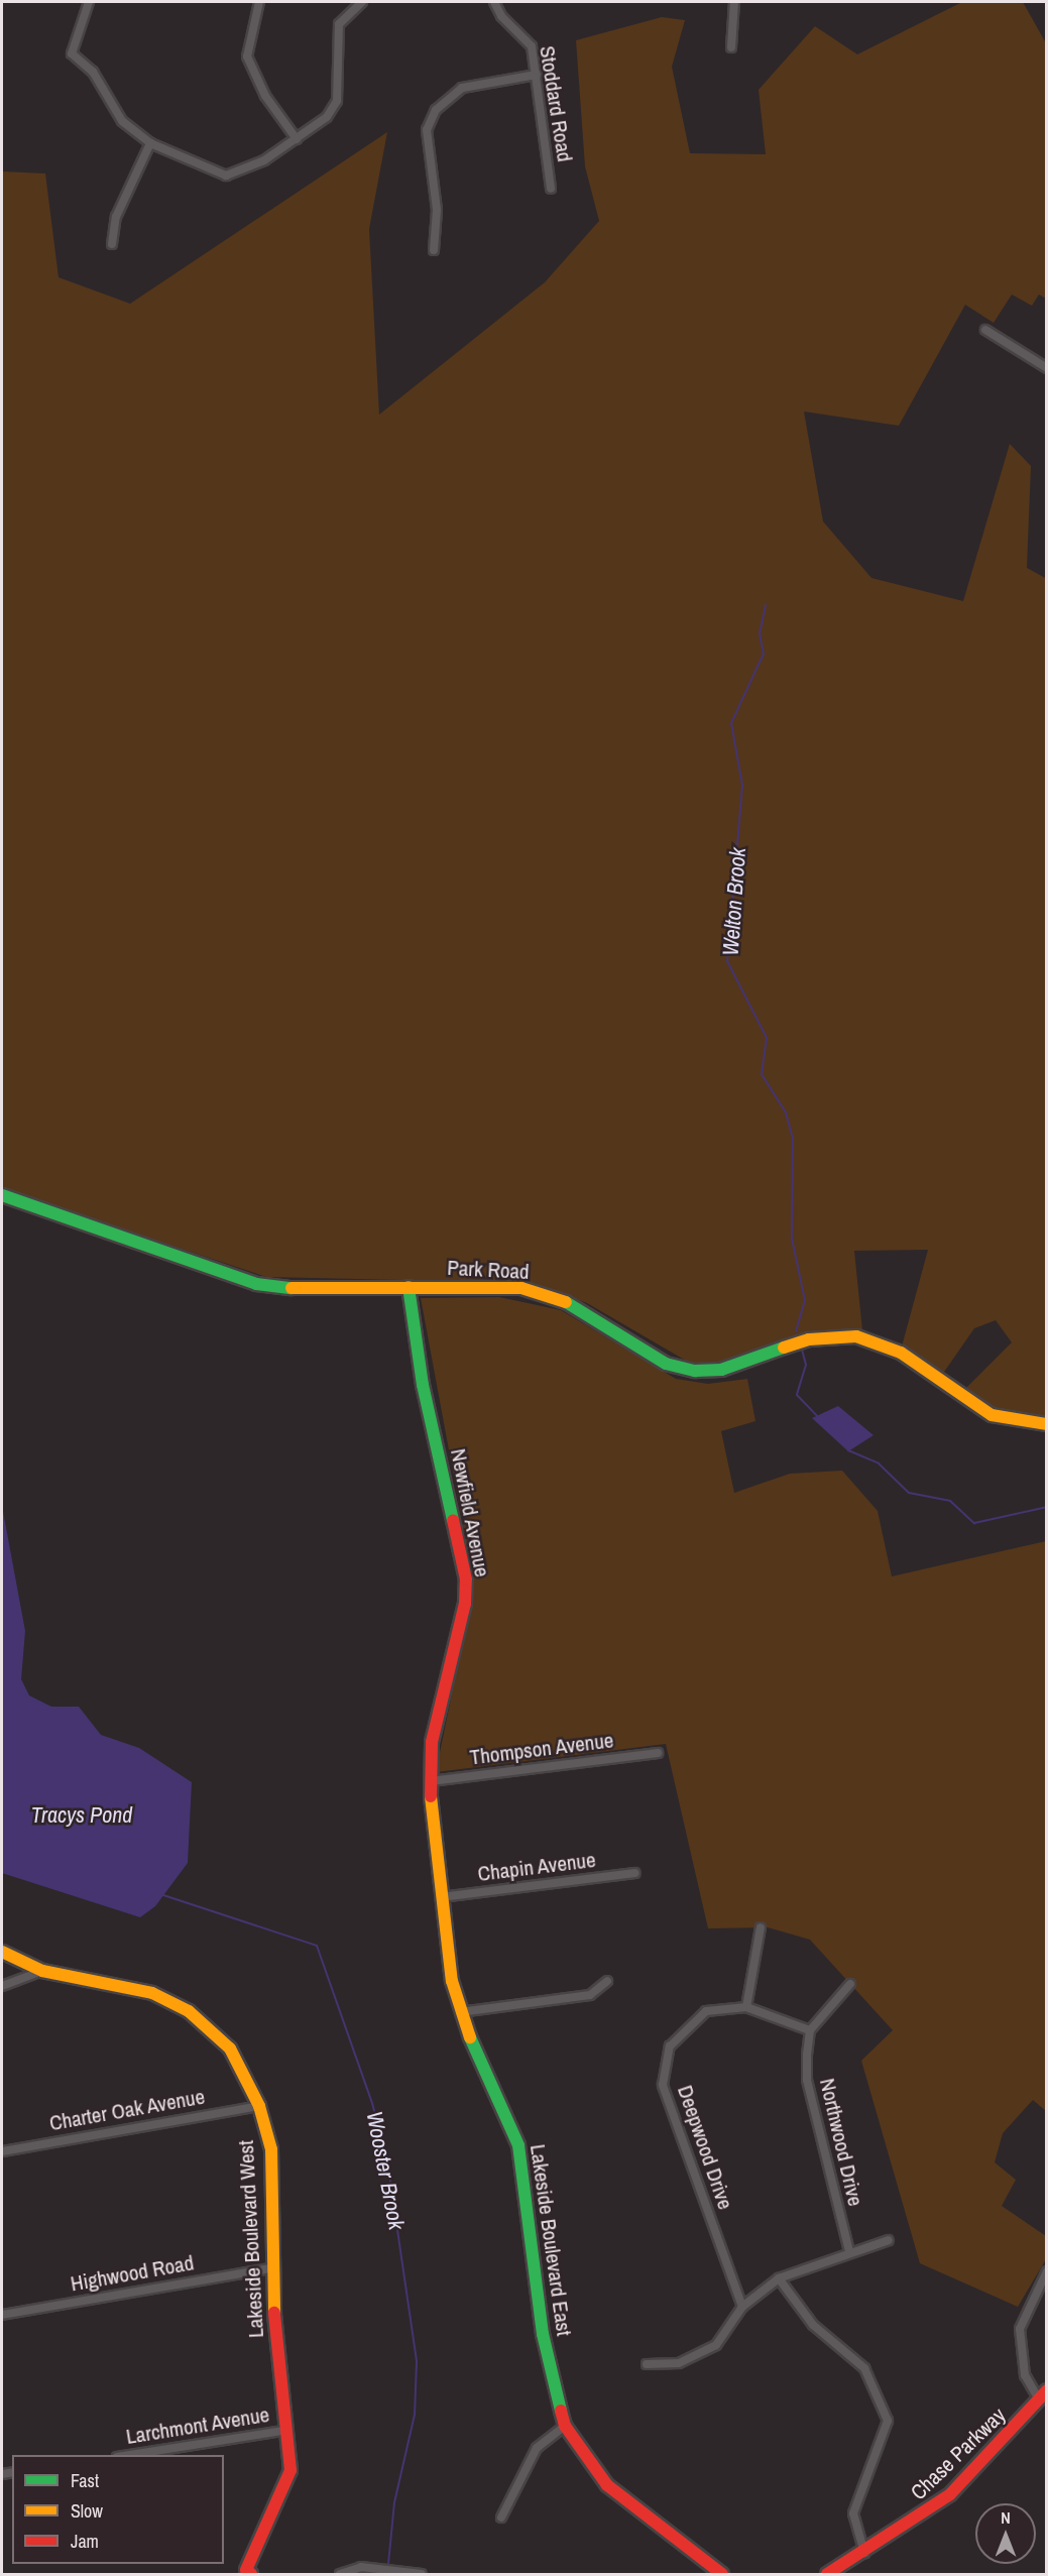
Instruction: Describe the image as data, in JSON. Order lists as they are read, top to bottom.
{
  "streets": {
    "street": [
      "Stoddard Road",
      "Park Road",
      "Newfield Avenue",
      "Thompson Avenue",
      "Chapin Avenue",
      "Charter Oak Avenue",
      "Northwood Drive",
      "Deepwood Drive",
      "Lakeside Boulevard West",
      "Lakeside Boulevard East",
      "Highwood Road",
      "Larchmont Avenue",
      "Chase Parkway"
    ]
  },
  "crossings": [
    ["Park Road", "Newfield Avenue"],
    ["Newfield Avenue", "Thompson Avenue"],
    ["Newfield Avenue", "Lakeside Boulevard East"],
    ["Thompson Avenue", "Lakeside Boulevard East"],
    ["Chapin Avenue", "Lakeside Boulevard East"],
    ["Charter Oak Avenue", "Lakeside Boulevard West"],
    ["Northwood Drive", "Deepwood Drive"],
    ["Lakeside Boulevard West", "Highwood Road"],
    ["Lakeside Boulevard West", "Larchmont Avenue"]
  ],
  "water": ["Welton Brook", "Tracys Pond", "Wooster Brook"],
  "legend": ["Fast", "Slow", "Jam"],
  "north": "top"
}
